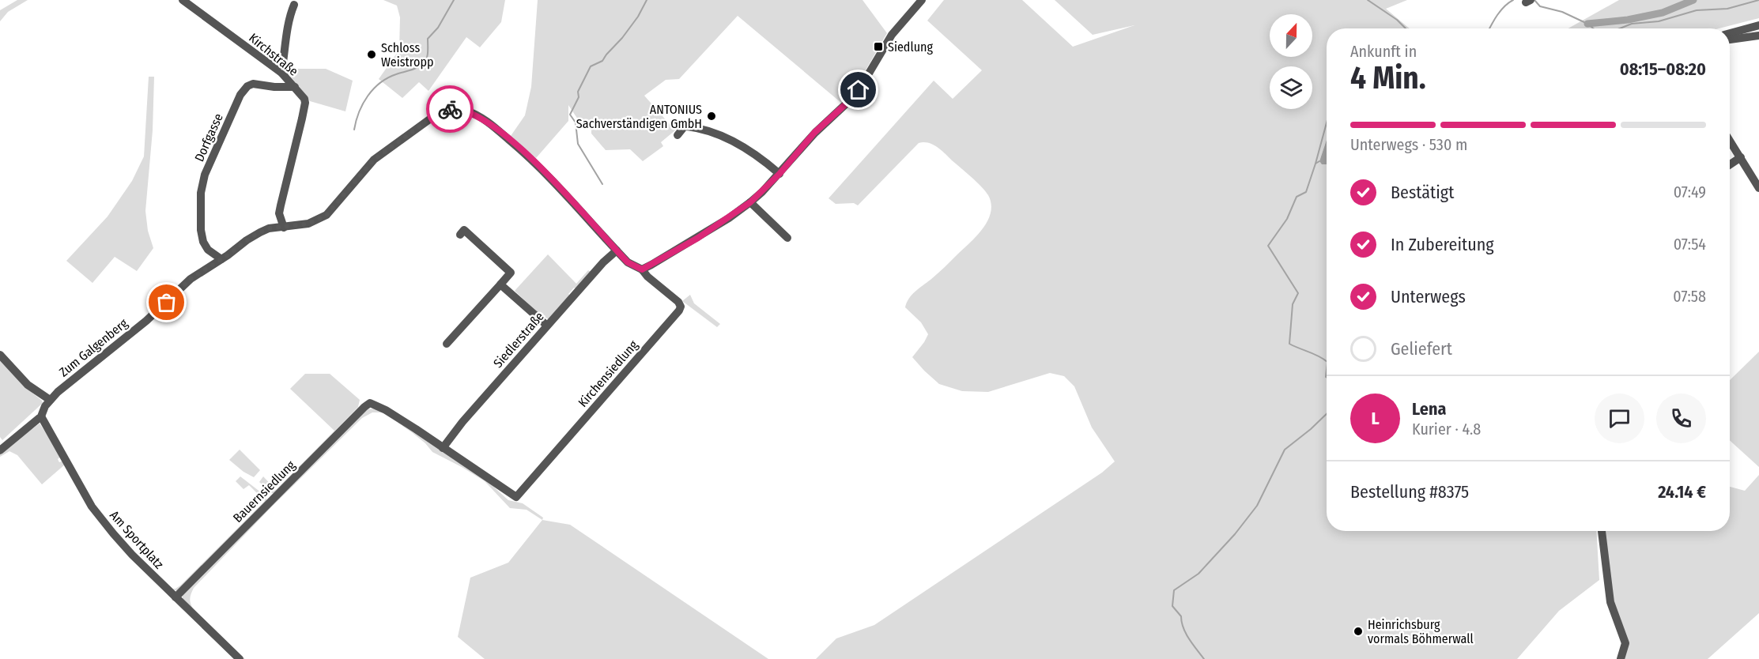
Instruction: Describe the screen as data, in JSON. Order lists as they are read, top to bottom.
{
  "streets": {
    "street": [
      "Kirchstraße",
      "Dorfgasse",
      "Siedlerstraße",
      "Zum Galgenberg",
      "Kirchensiedlung",
      "Bauernsiedlung",
      "Am Sportplatz"
    ]
  },
  "crossings": [
    ["Kirchstraße", "Dorfgasse"],
    ["Kirchstraße", "Zum Galgenberg"],
    ["Dorfgasse", "Zum Galgenberg"],
    ["Siedlerstraße", "Zum Galgenberg"],
    ["Siedlerstraße", "Kirchensiedlung"],
    ["Siedlerstraße", "Bauernsiedlung"],
    ["Zum Galgenberg", "Kirchensiedlung"],
    ["Zum Galgenberg", "Am Sportplatz"],
    ["Kirchensiedlung", "Bauernsiedlung"],
    ["Bauernsiedlung", "Am Sportplatz"]
  ],
  "places": {
    "transit": ["Siedlung"],
    "other": ["Schloss Weistropp", "ANTONIUS Sachverständigen GmbH", "Heinrichsburg vormals Böhmerwall"]
  },
  "north": "top",
  "page": {
    "heading": ["4 Min.", "Ankunft in", "08:15–08:20"],
    "panel": [
      "Lena",
      "Kurier · 4.8",
      "Bestellung #8375",
      "24.14 €"
    ],
    "bar": "Unterwegs · 530 m",
    "list": [
      ["Bestätigt", "07:49"],
      ["In Zubereitung", "07:54"],
      ["Unterwegs", "07:58"],
      "Geliefert"
    ],
    "round": "L"
  }
}
